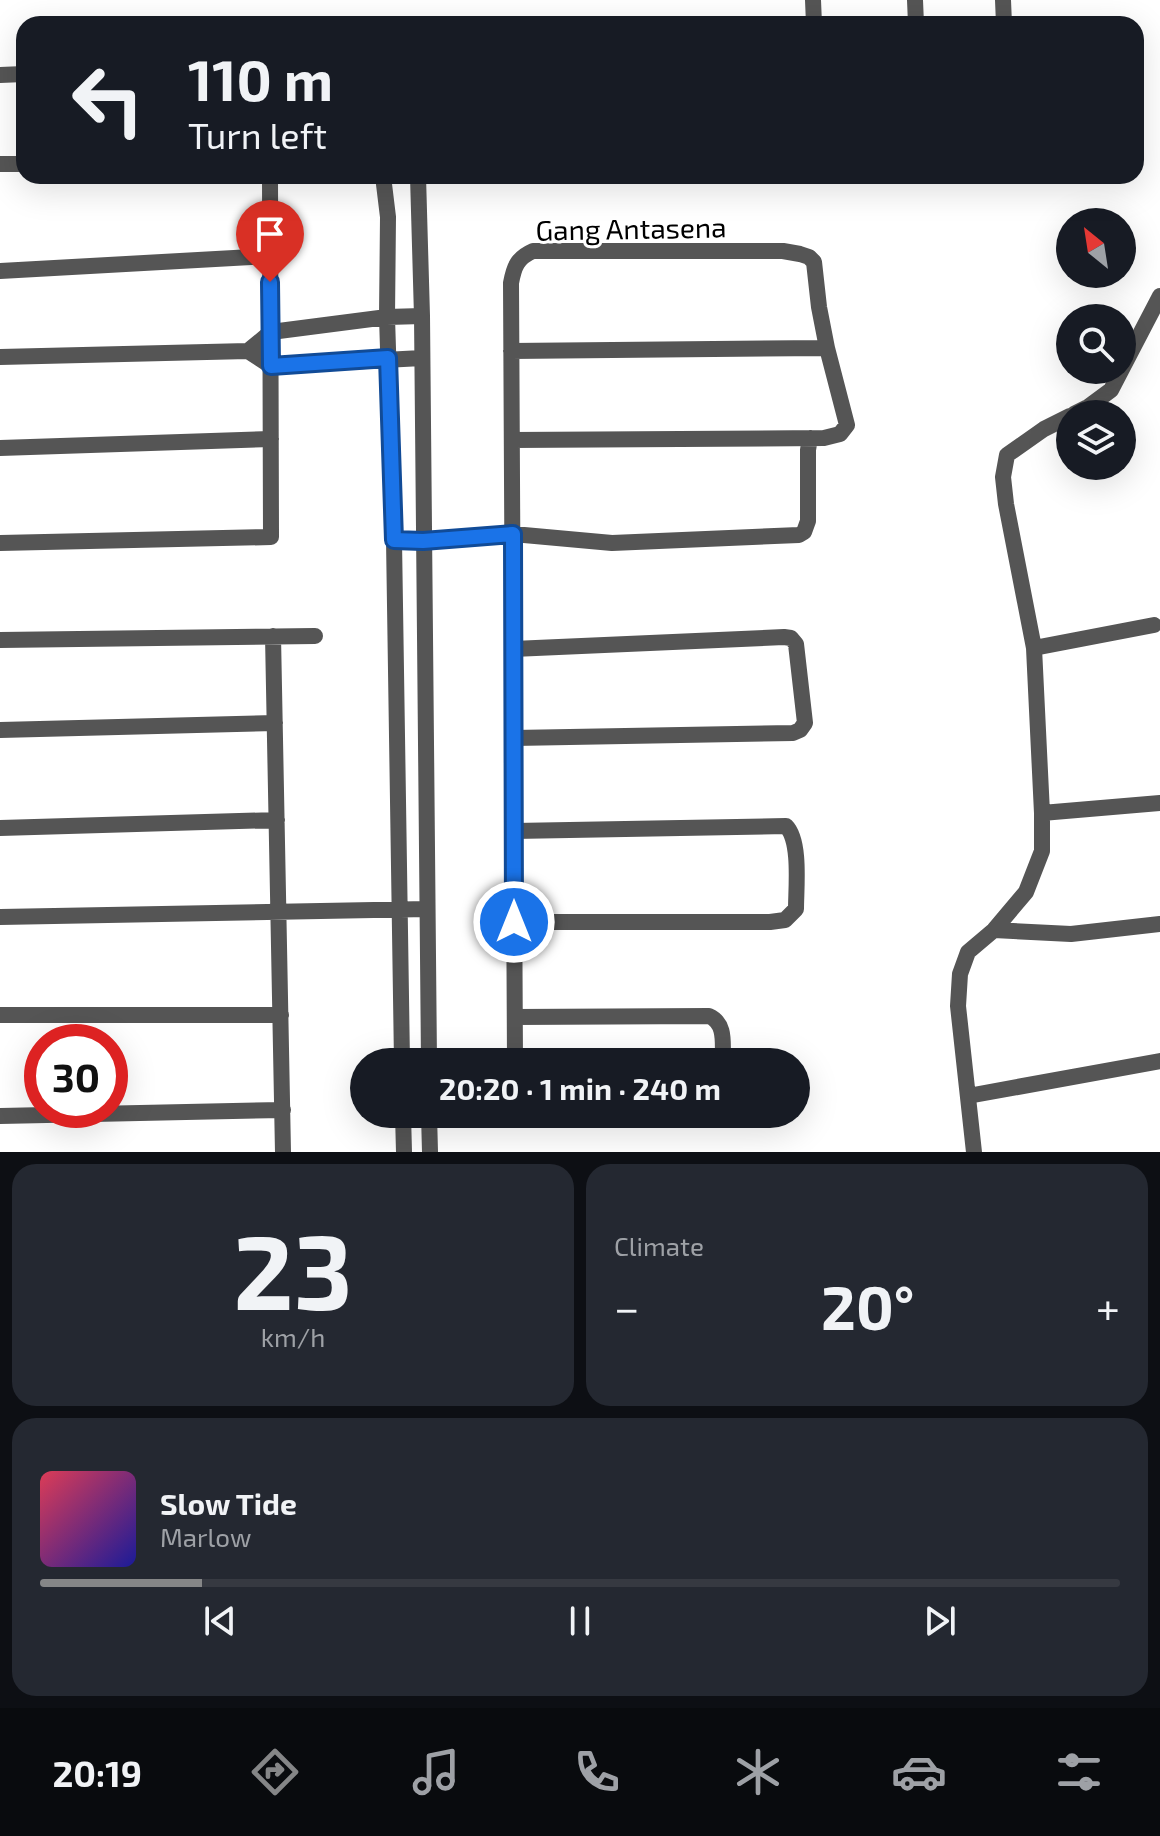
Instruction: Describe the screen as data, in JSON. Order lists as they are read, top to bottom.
{
  "streets": {
    "street": ["Gang Antasena"]
  },
  "north": "top left",
  "page": {
    "turn": ["110 m", "Turn left"],
    "limit": "30",
    "trip": "20:20 · 1 min · 240 m",
    "tile": [
      ["23", "km/h"],
      "Climate"
    ],
    "heat": ["−", "20°", "+"],
    "song": ["Slow Tide", "Marlow"],
    "tabs": "20:19"
  }
}
